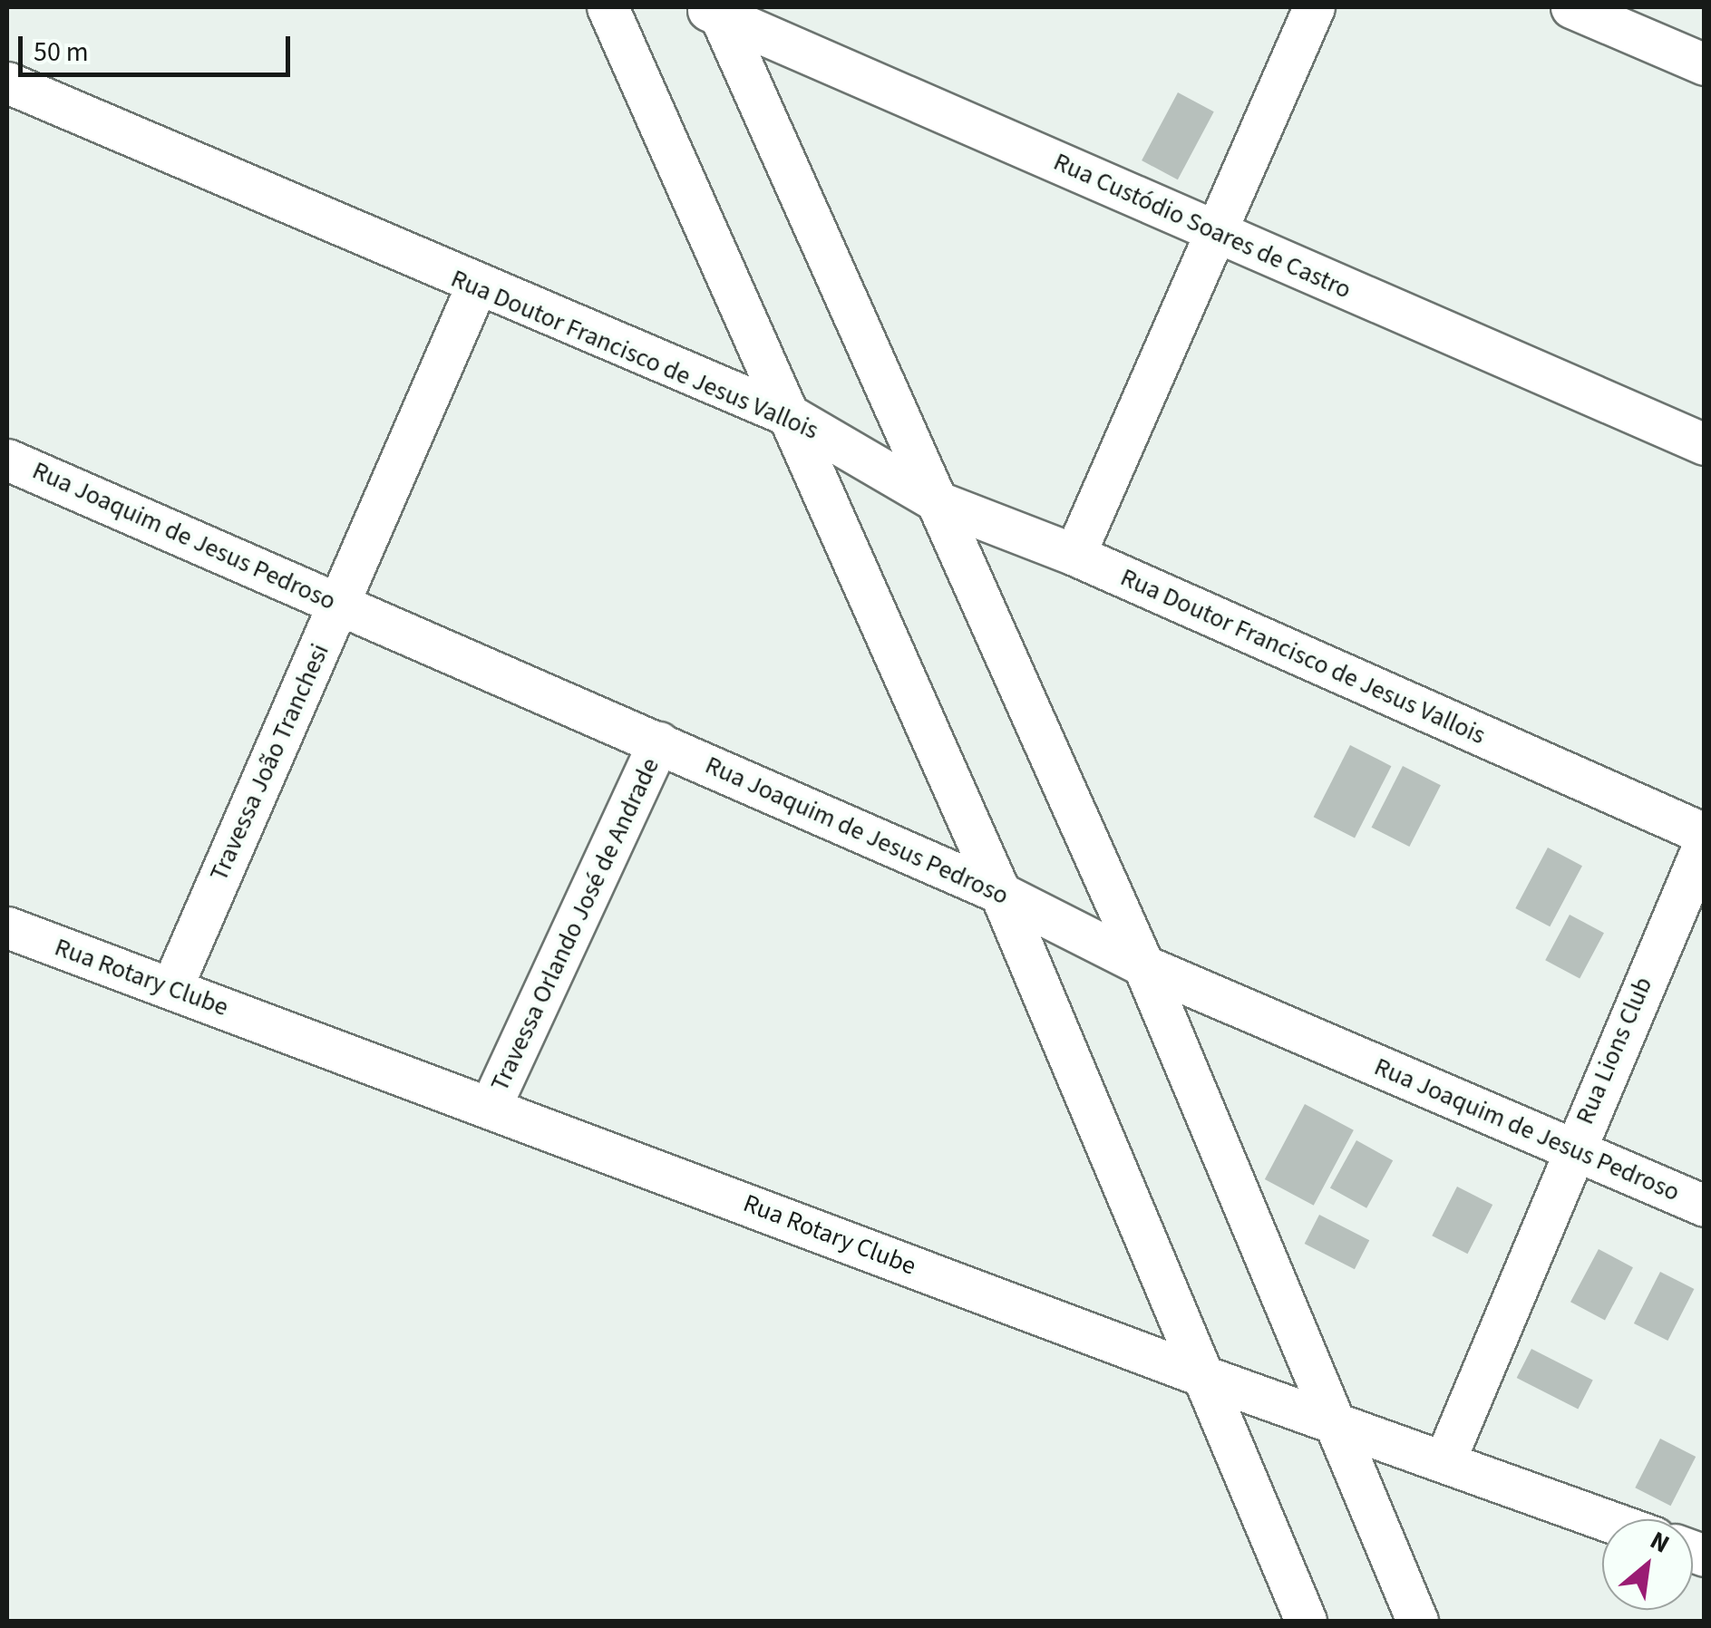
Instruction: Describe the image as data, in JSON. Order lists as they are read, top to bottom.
{
  "streets": {
    "street": [
      "Rua Custódio Soares de Castro",
      "Rua Doutor Francisco de Jesus Vallois",
      "Rua Joaquim de Jesus Pedroso",
      "Travessa João Tranchesi",
      "Travessa Orlando José de Andrade",
      "Rua Rotary Clube",
      "Rua Lions Club"
    ]
  },
  "crossings": [
    ["Rua Doutor Francisco de Jesus Vallois", "Travessa João Tranchesi"],
    ["Rua Joaquim de Jesus Pedroso", "Travessa João Tranchesi"],
    ["Rua Joaquim de Jesus Pedroso", "Travessa Orlando José de Andrade"],
    ["Rua Joaquim de Jesus Pedroso", "Rua Lions Club"],
    ["Travessa João Tranchesi", "Rua Rotary Clube"],
    ["Travessa Orlando José de Andrade", "Rua Rotary Clube"],
    ["Rua Rotary Clube", "Rua Lions Club"]
  ],
  "scale_bar": "50 m",
  "north": "top right"
}
